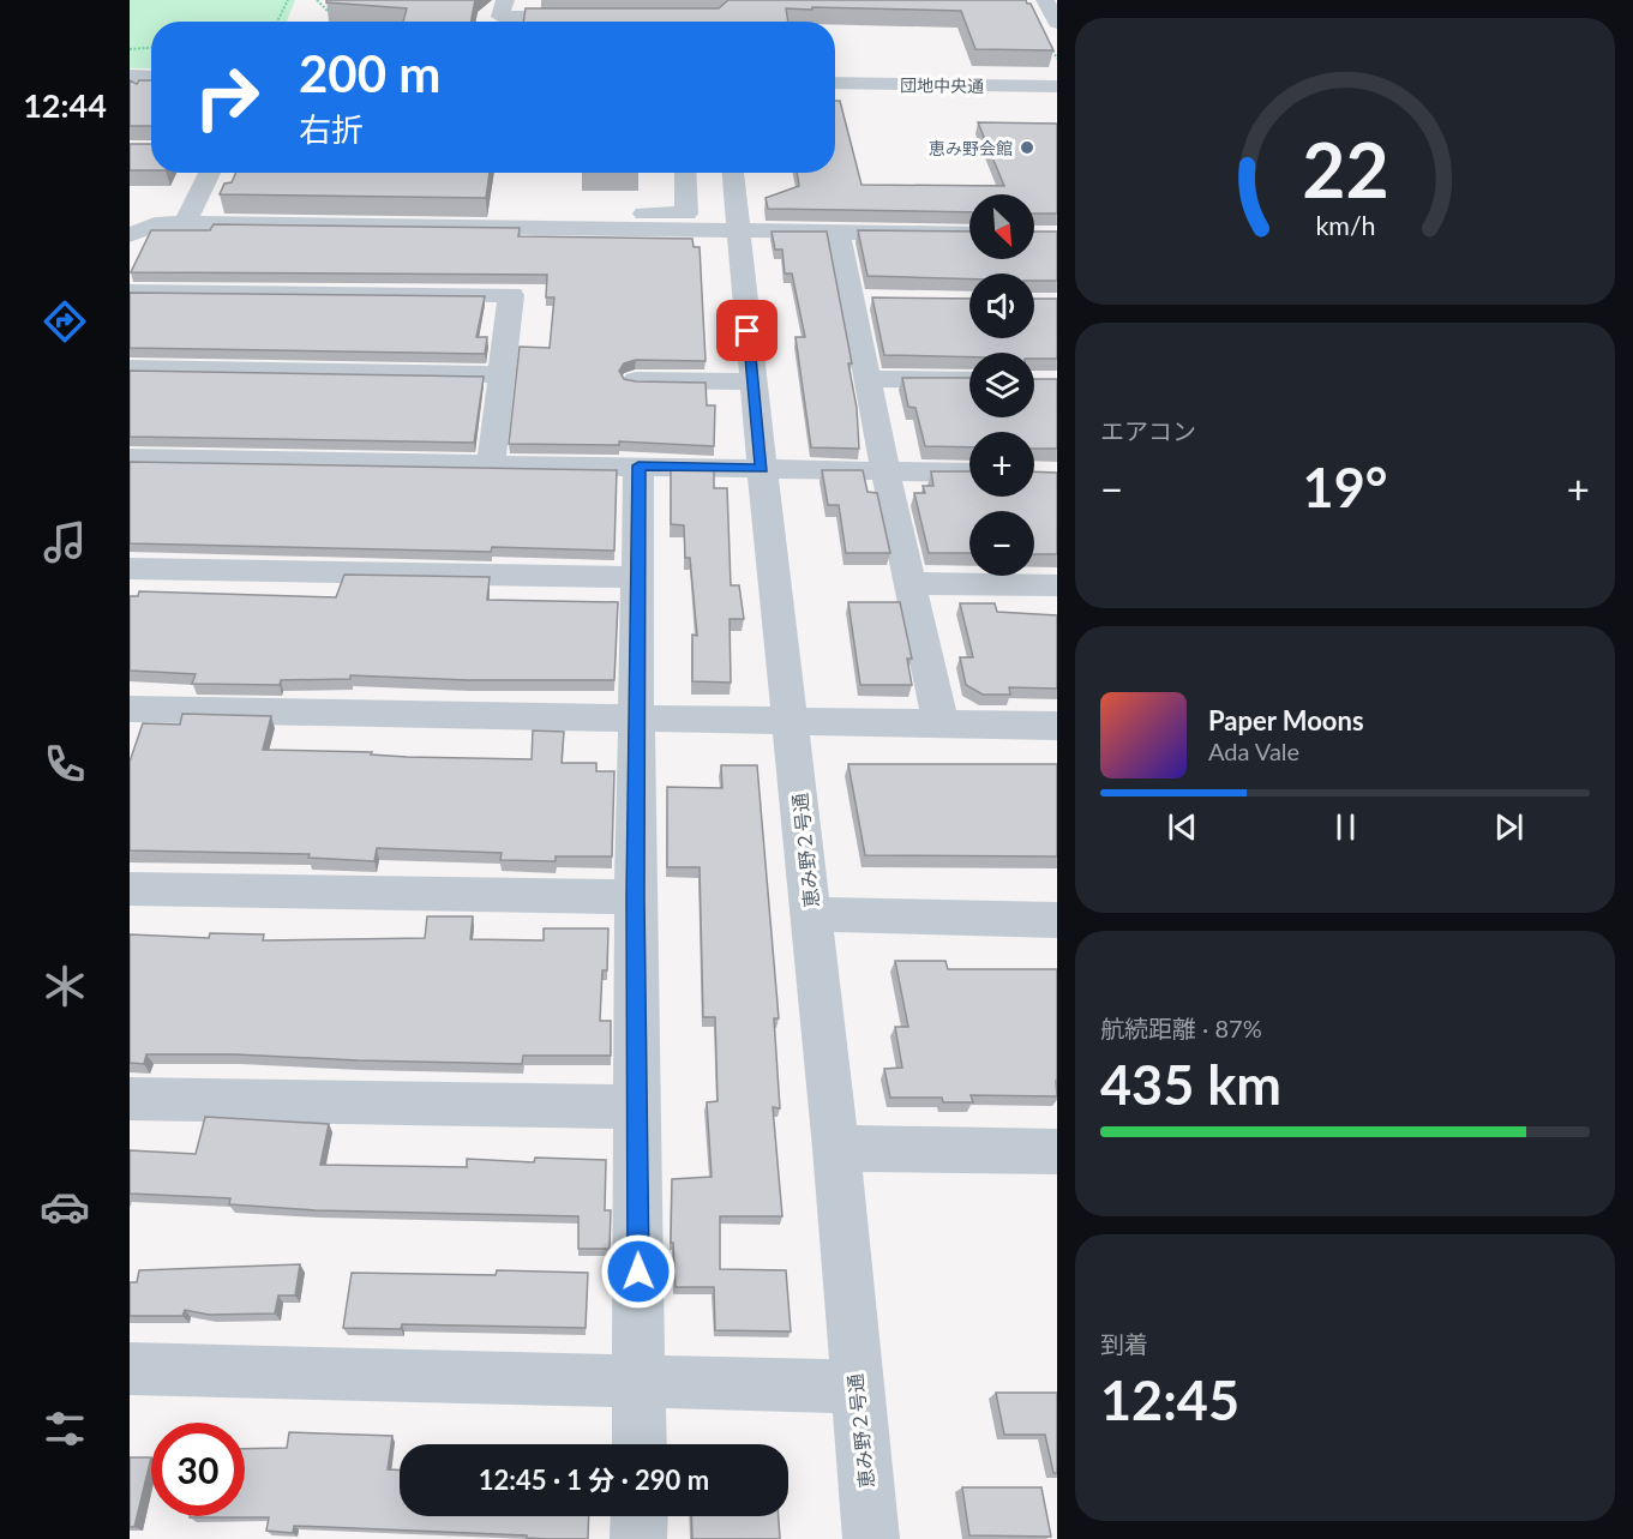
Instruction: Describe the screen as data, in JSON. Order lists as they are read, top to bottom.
{
  "streets": {
    "street": ["団地中央通", "恵み野２号通"]
  },
  "places": ["恵み野会館"],
  "north": "bottom right",
  "page": {
    "tabs": "12:44",
    "turn": ["200 m", "右折"],
    "map_buttons": ["+", "−"],
    "tile": [
      "エアコン",
      ["航続距離 · 87%", "435 km"],
      ["到着", "12:45"]
    ],
    "heat": ["−", "19°", "+"],
    "song": ["Paper Moons", "Ada Vale"],
    "limit": "30",
    "trip": "12:45 · 1 分 · 290 m",
    "gauge": ["22", "km/h"]
  }
}
